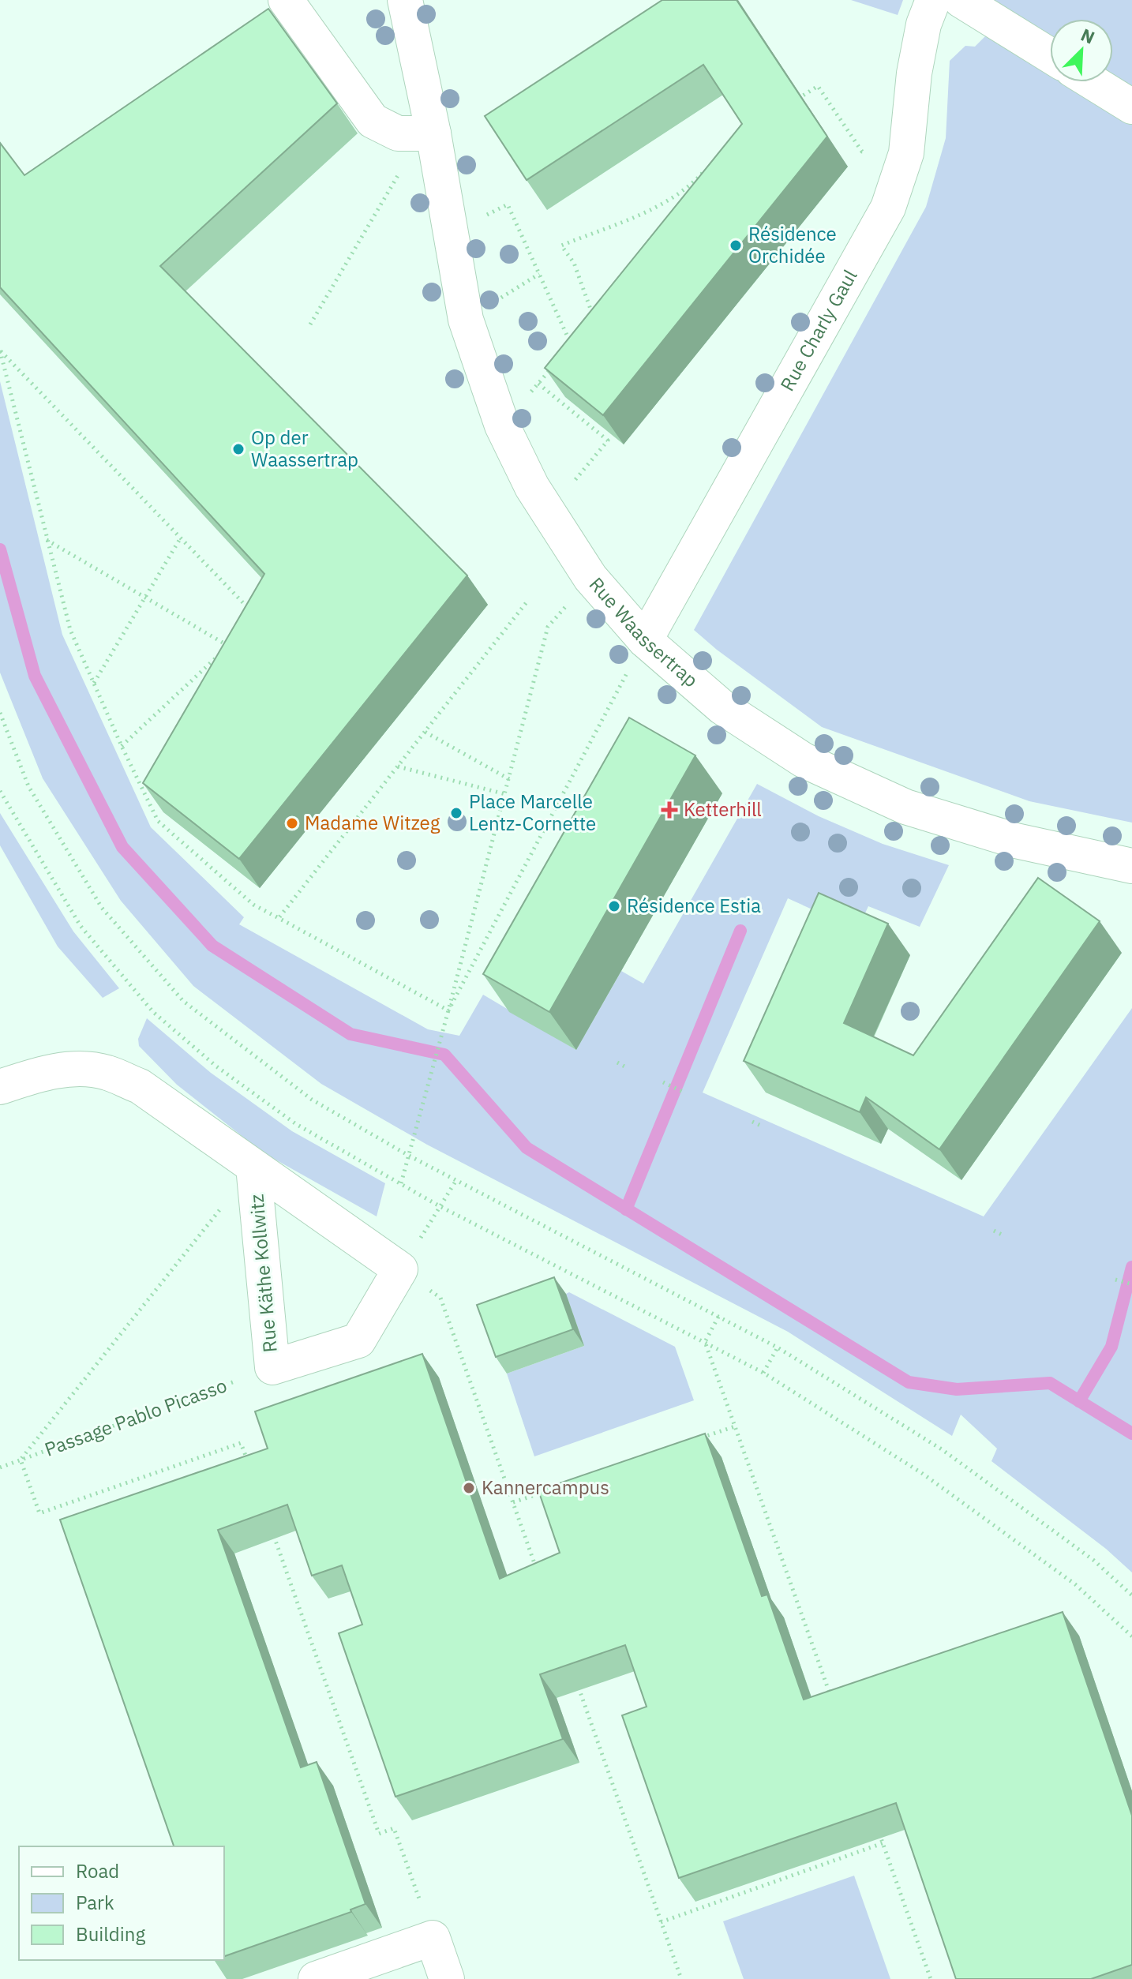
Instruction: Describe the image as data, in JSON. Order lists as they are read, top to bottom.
{
  "streets": {
    "street": ["Rue Charly Gaul", "Rue Waassertrap", "Rue Käthe Kollwitz"],
    "path": ["Passage Pablo Picasso"]
  },
  "crossings": [
    ["Rue Charly Gaul", "Rue Waassertrap"],
    ["Rue Käthe Kollwitz", "Passage Pablo Picasso"]
  ],
  "places": {
    "other": [
      "Résidence Orchidée",
      "Op der Waassertrap",
      "Place Marcelle Lentz-Cornette",
      "Madame Witzeg",
      "Résidence Estia",
      "Kannercampus"
    ],
    "health": ["Ketterhill"]
  },
  "legend": ["Road", "Park", "Building"],
  "north": "top right"
}
